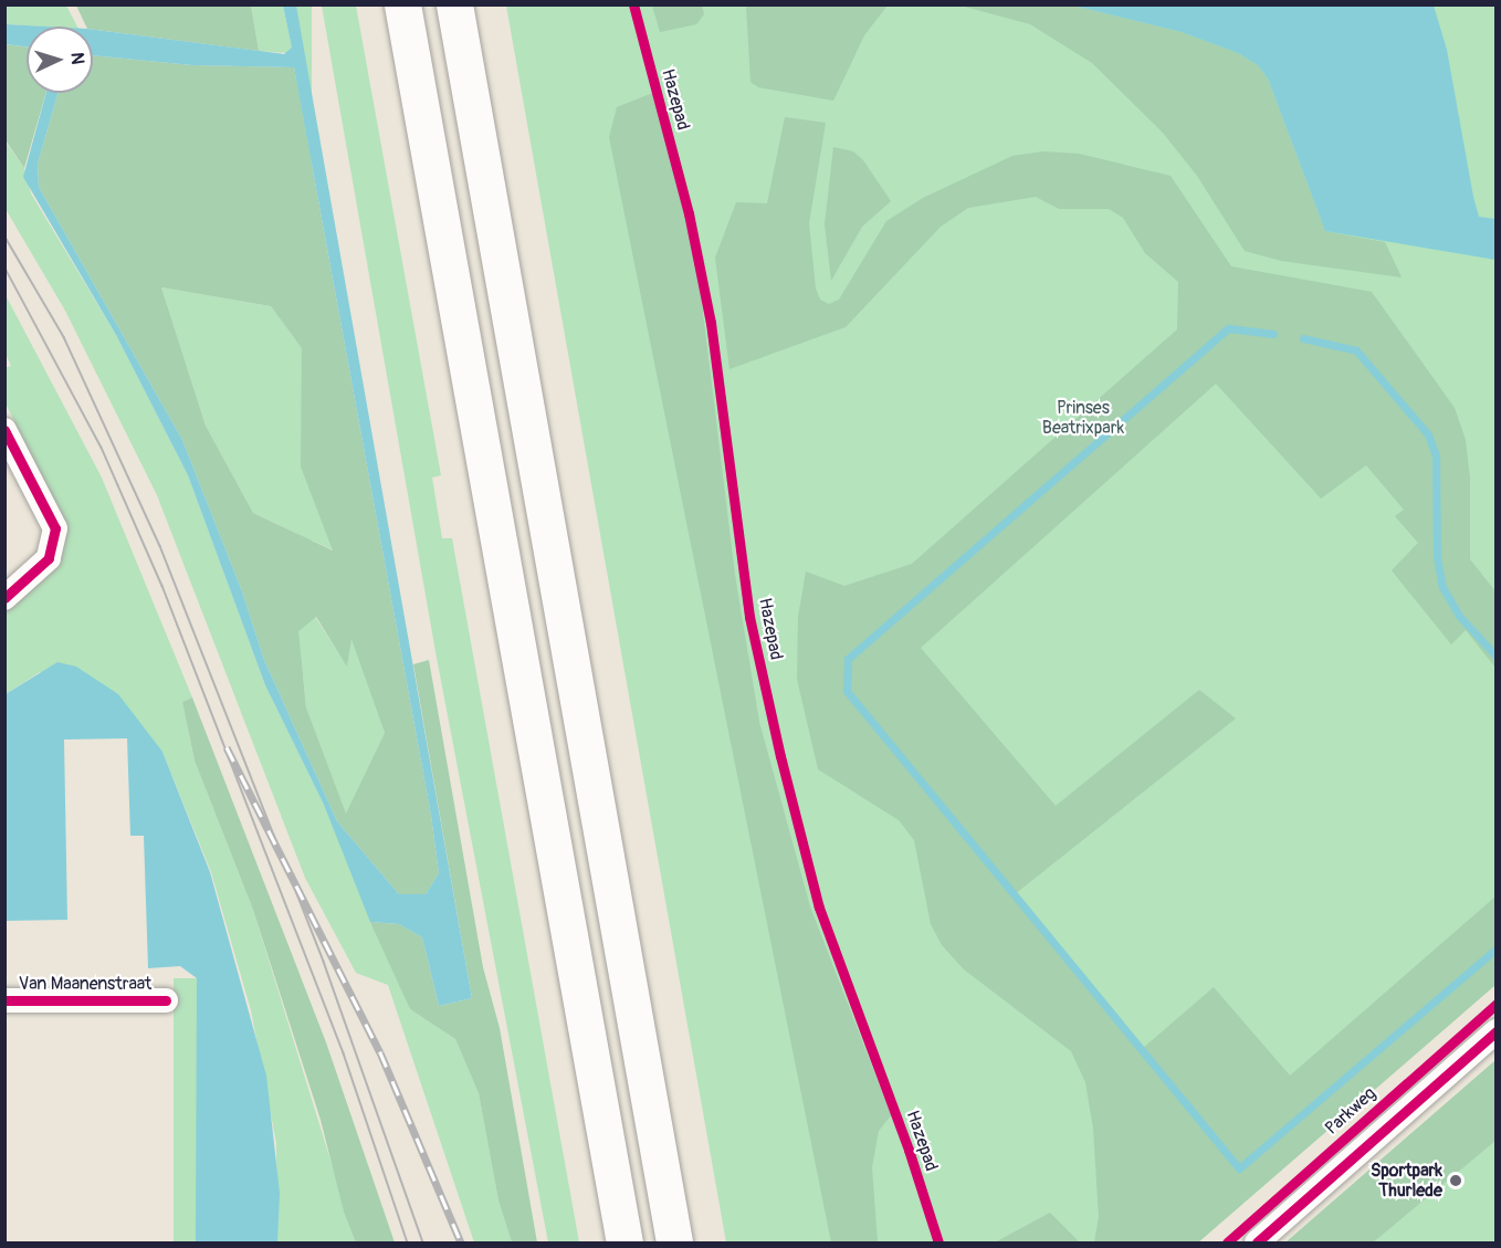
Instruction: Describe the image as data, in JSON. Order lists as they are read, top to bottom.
{
  "streets": {
    "street": ["Van Maanenstraat", "Parkweg"],
    "cycle path": ["Hazepad"]
  },
  "parks": ["Prinses Beatrixpark"],
  "places": ["Sportpark Thurlede"],
  "north": "right"
}
